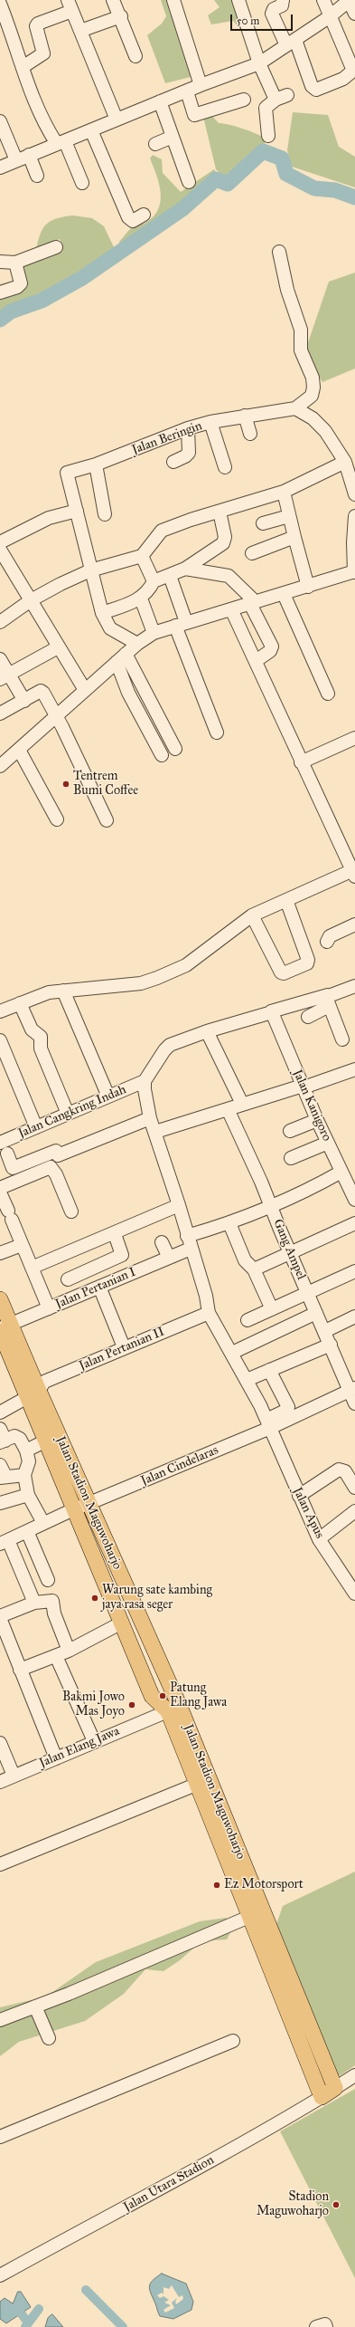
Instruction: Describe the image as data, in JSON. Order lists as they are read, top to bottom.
{
  "streets": {
    "main road": ["Jalan Stadion Maguwoharjo", "Jalan Utara Stadion"],
    "street": [
      "Jalan Beringin",
      "Jalan Kanigoro",
      "Jalan Cangkring Indah",
      "Gang Ampel",
      "Jalan Pertanian I",
      "Jalan Pertanian II",
      "Jalan Cindelaras",
      "Jalan Apus",
      "Jalan Elang Jawa"
    ]
  },
  "crossings": [
    ["Jalan Kanigoro", "Jalan Pertanian I"],
    ["Gang Ampel", "Jalan Pertanian I"],
    ["Jalan Pertanian I", "Jalan Stadion Maguwoharjo"],
    ["Jalan Pertanian II", "Jalan Stadion Maguwoharjo"],
    ["Jalan Pertanian II", "Jalan Apus"],
    ["Jalan Cindelaras", "Jalan Stadion Maguwoharjo"],
    ["Jalan Cindelaras", "Jalan Apus"],
    ["Jalan Stadion Maguwoharjo", "Jalan Elang Jawa"],
    ["Jalan Stadion Maguwoharjo", "Jalan Utara Stadion"]
  ],
  "places": [
    "Tentrem Bumi Coffee",
    "Warung sate kambing jaya rasa seger",
    "Patung Elang Jawa",
    "Bakmi Jowo Mas Joyo",
    "Ez Motorsport",
    "Stadion Maguwoharjo"
  ],
  "scale_bar": "50 m"
}
